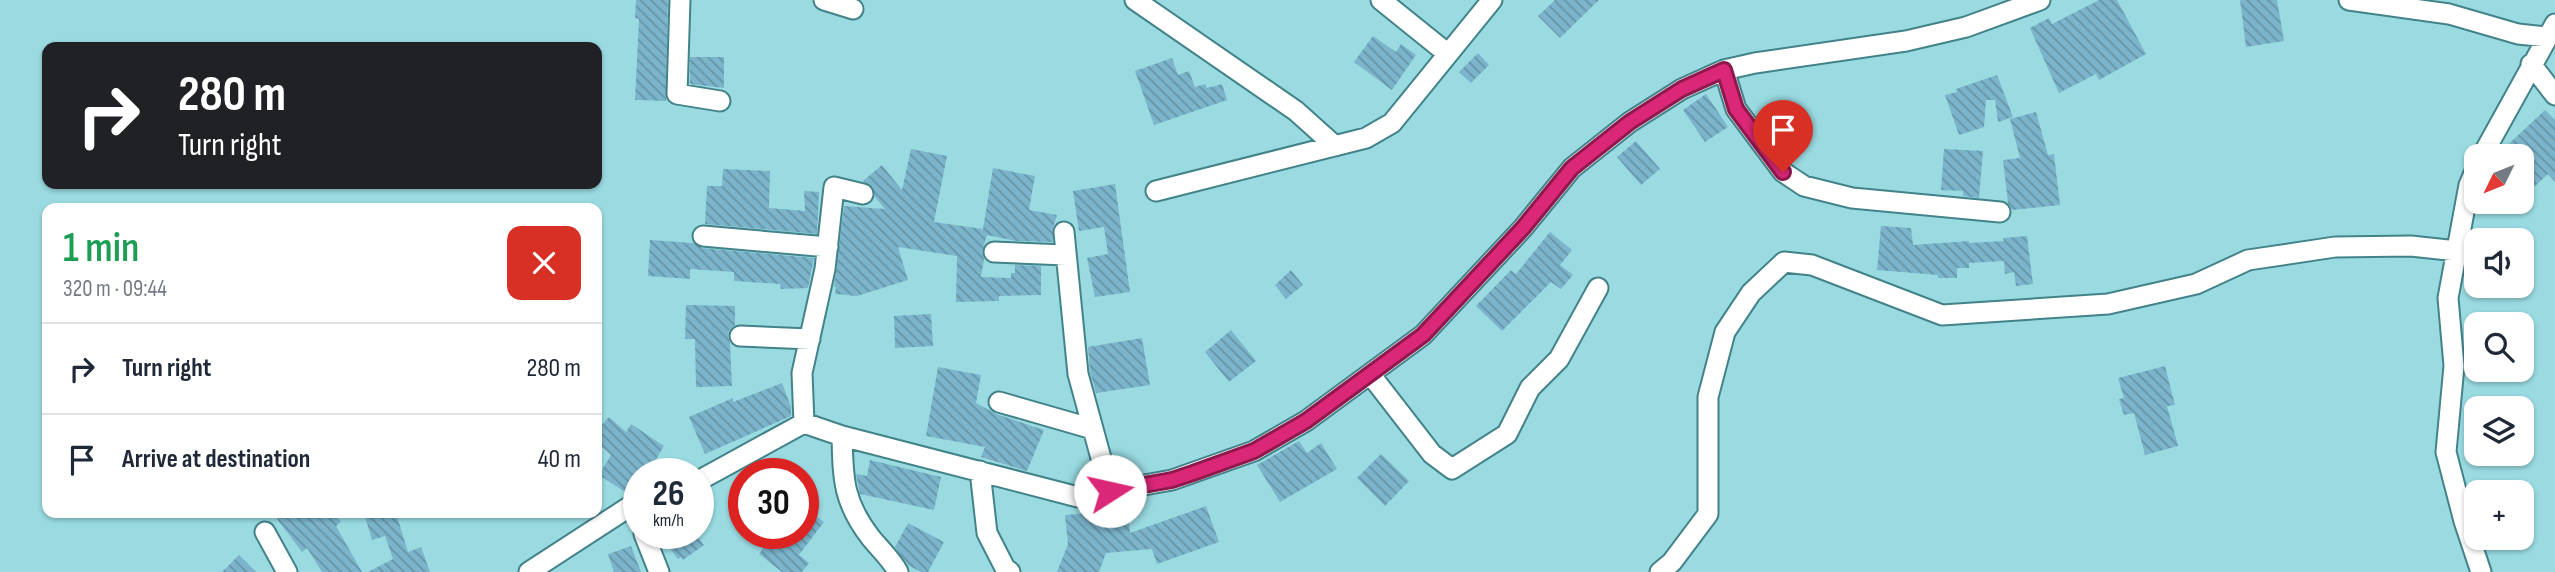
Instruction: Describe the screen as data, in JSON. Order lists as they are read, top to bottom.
{
  "north": "bottom left",
  "page": {
    "turn": ["280 m", "Turn right"],
    "map_buttons": "+",
    "heading": ["1 min", "320 m · 09:44"],
    "list": [
      {
        "name": "Turn right",
        "value": "280 m"
      },
      {
        "name": "Arrive at destination",
        "value": "40 m"
      }
    ],
    "speed": "26 km/h",
    "limit": "30"
  }
}
